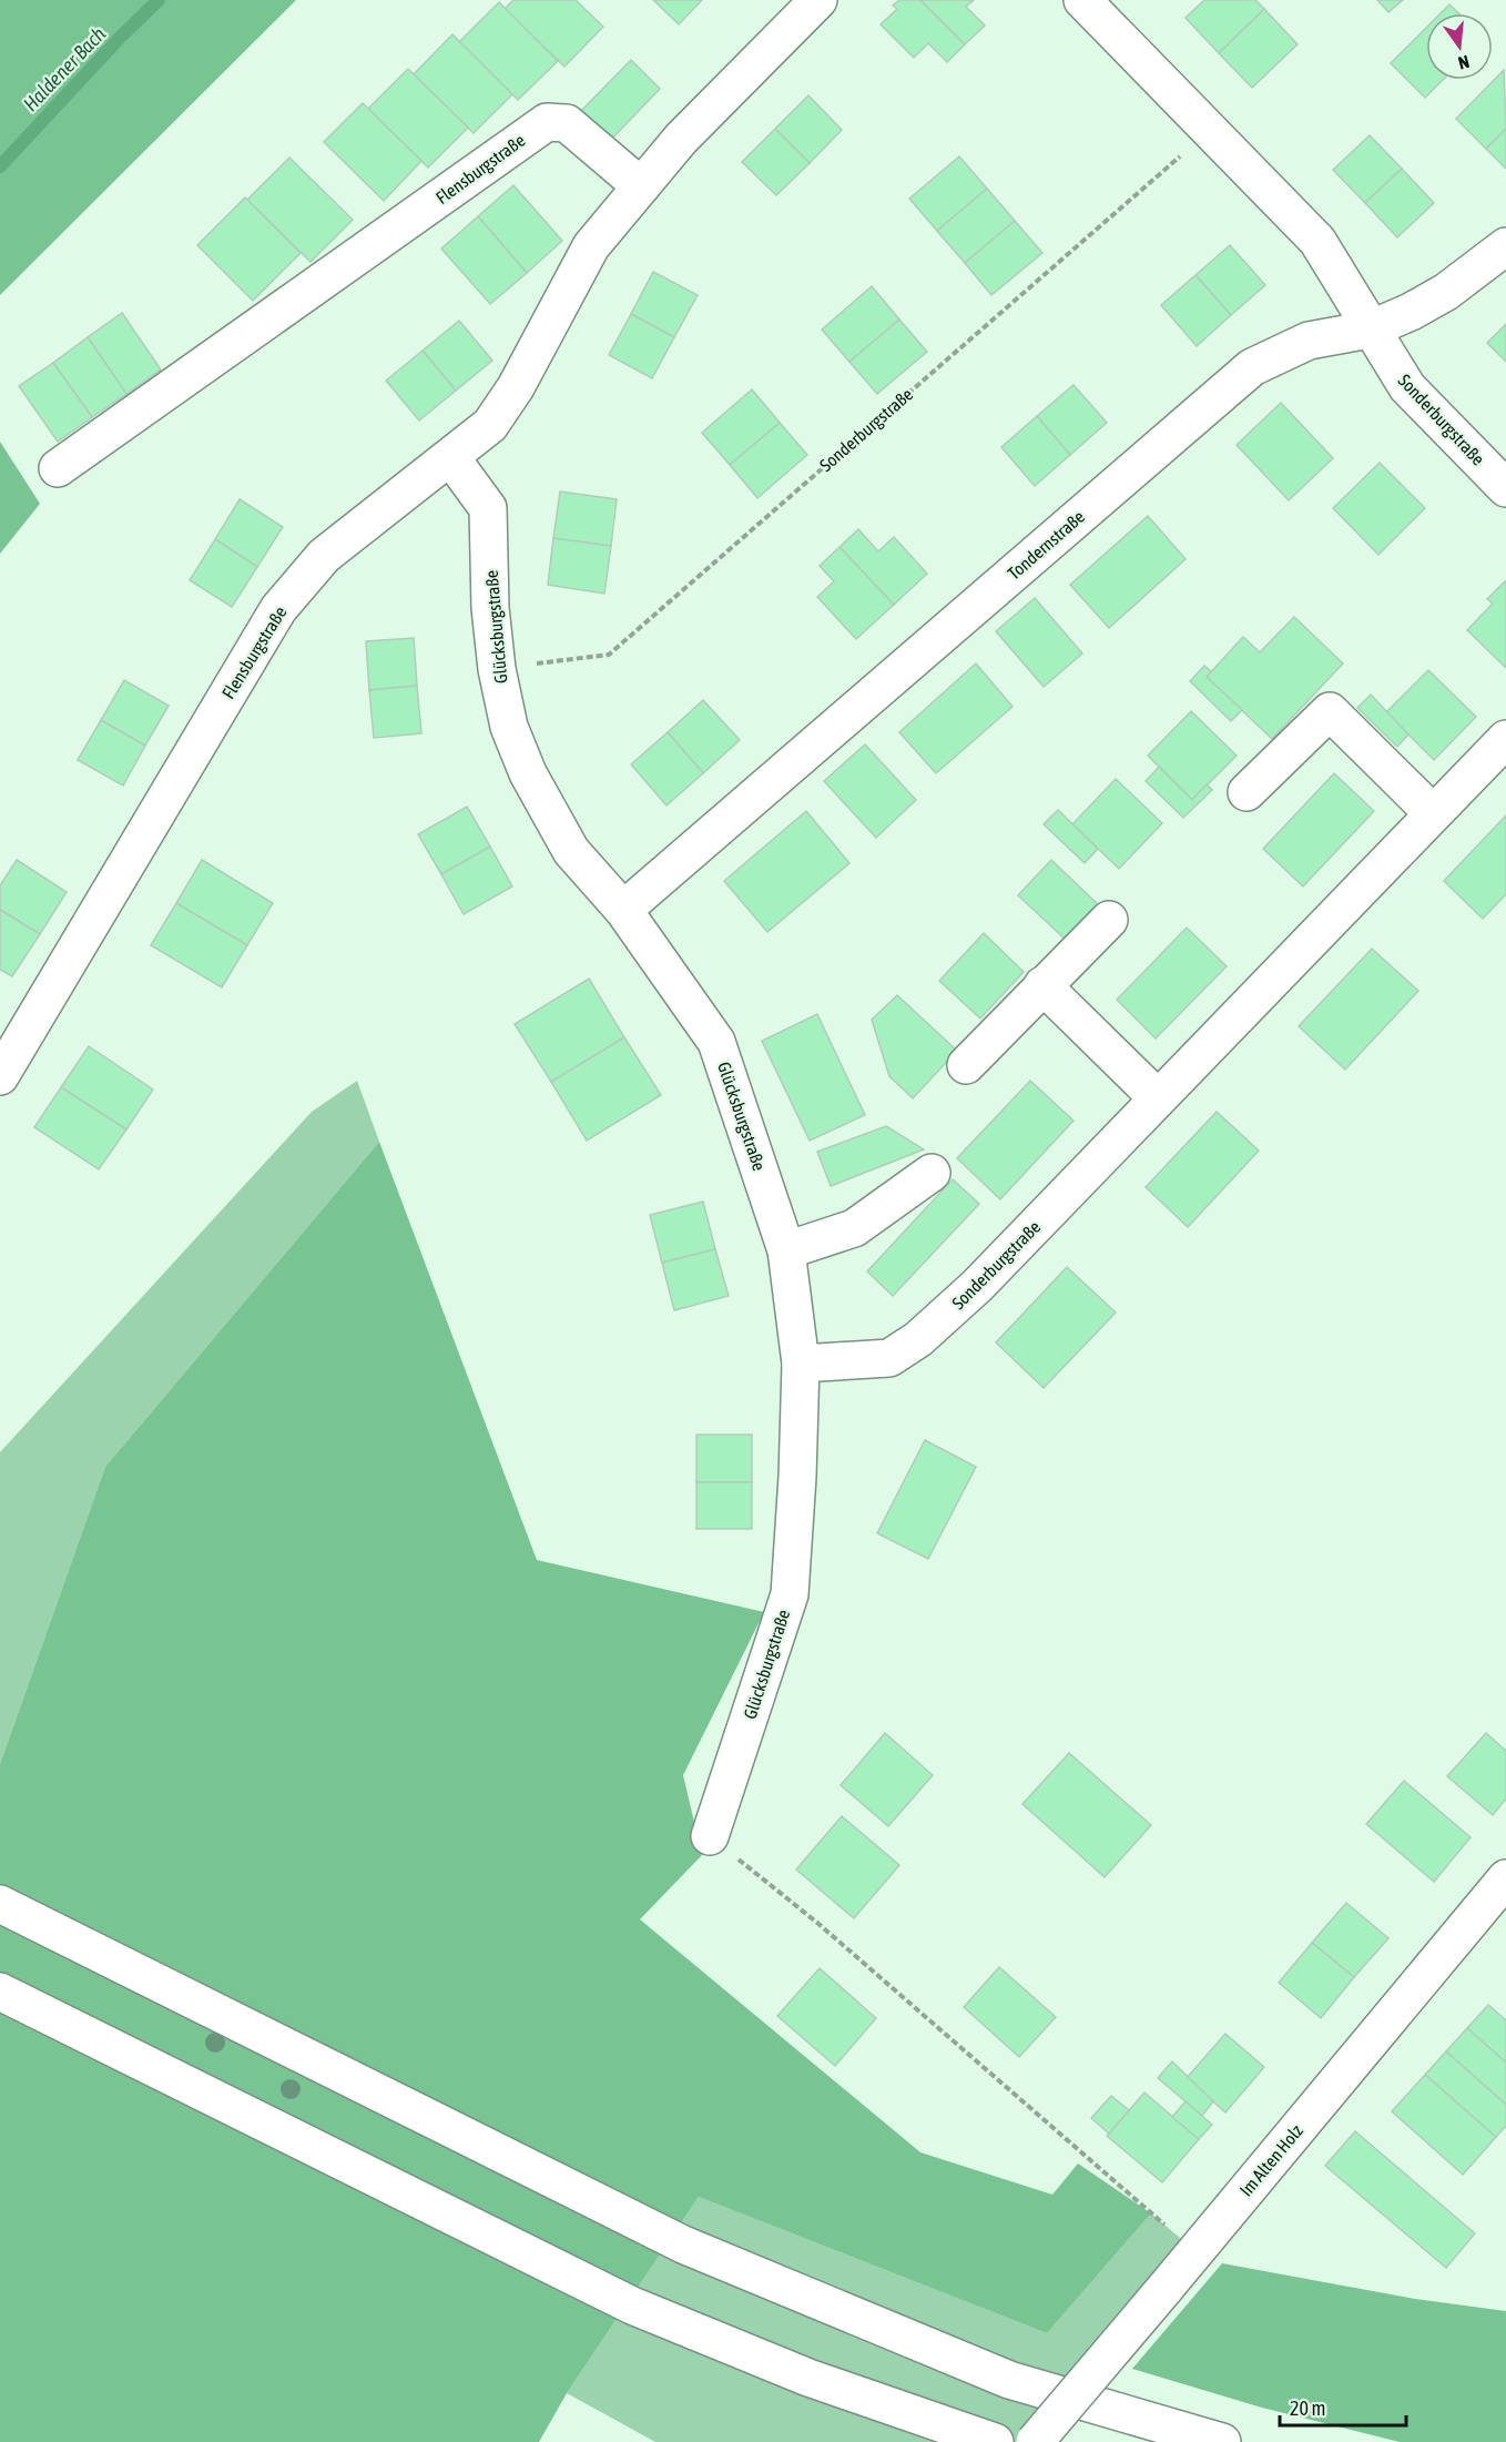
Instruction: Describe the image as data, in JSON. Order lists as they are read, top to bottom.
{
  "streets": {
    "main road": [
      "Flensburgstraße",
      "Sonderburgstraße",
      "Tondernstraße",
      "Glücksburgstraße",
      "Im Alten Holz"
    ]
  },
  "crossings": [
    ["Flensburgstraße", "Glücksburgstraße"],
    ["Sonderburgstraße", "Tondernstraße"],
    ["Sonderburgstraße", "Glücksburgstraße"],
    ["Tondernstraße", "Glücksburgstraße"]
  ],
  "water": ["Haldener Bach"],
  "scale_bar": "20 m",
  "north": "bottom"
}
